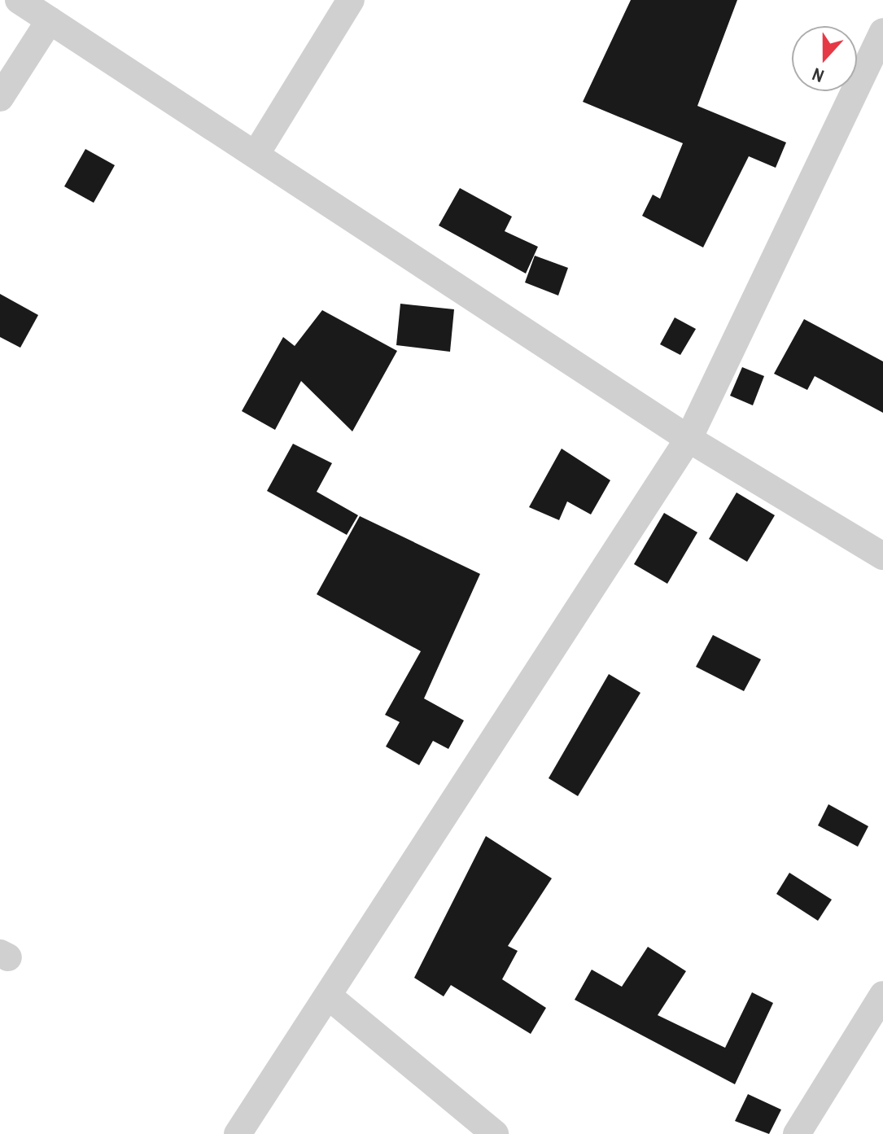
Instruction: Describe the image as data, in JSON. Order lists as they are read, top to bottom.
{
  "north": "bottom"
}
